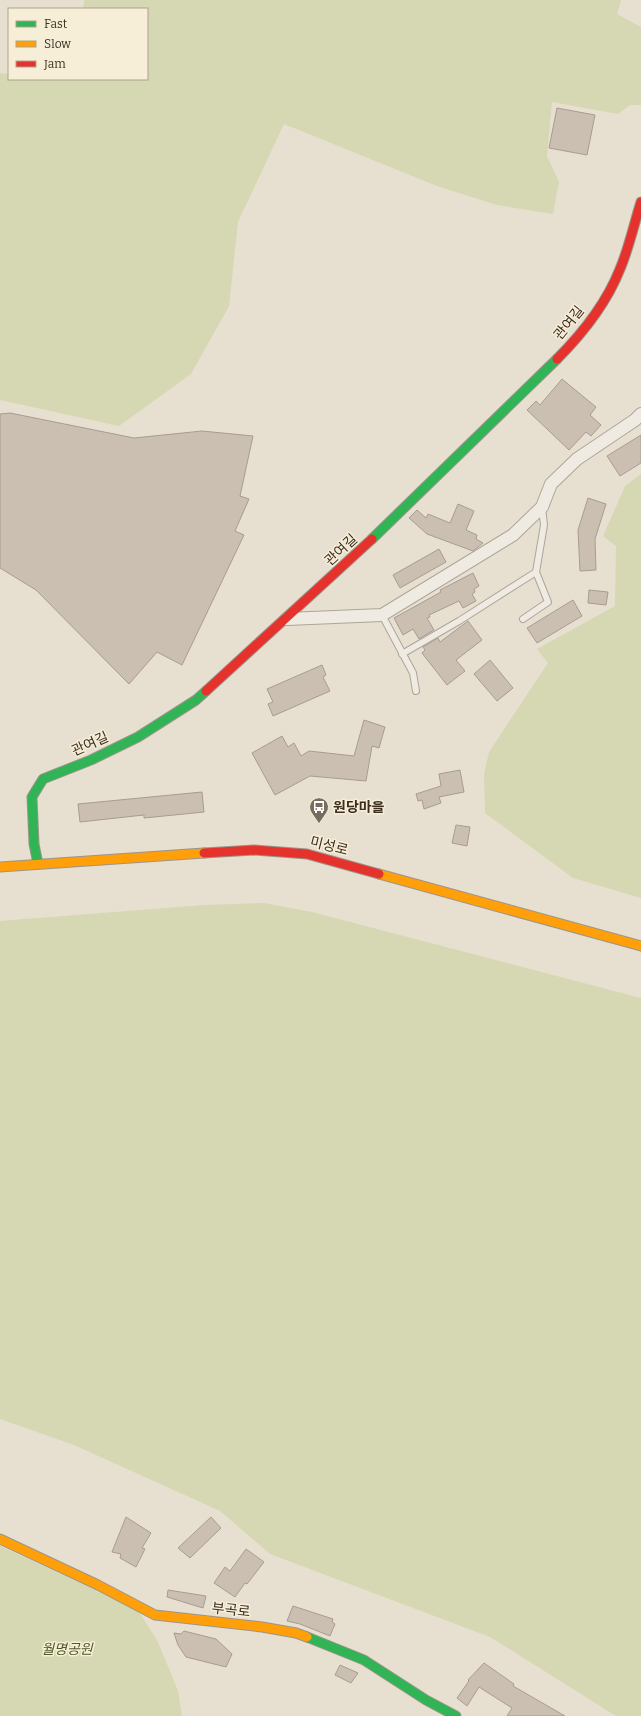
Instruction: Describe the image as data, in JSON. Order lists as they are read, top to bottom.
{
  "streets": {
    "street": ["관여길", "미성로", "부곡로"]
  },
  "crossings": [
    ["관여길", "미성로"]
  ],
  "parks": ["월명공원"],
  "places": {
    "bus stop": ["원당마을"]
  },
  "legend": ["Fast", "Slow", "Jam"]
}
